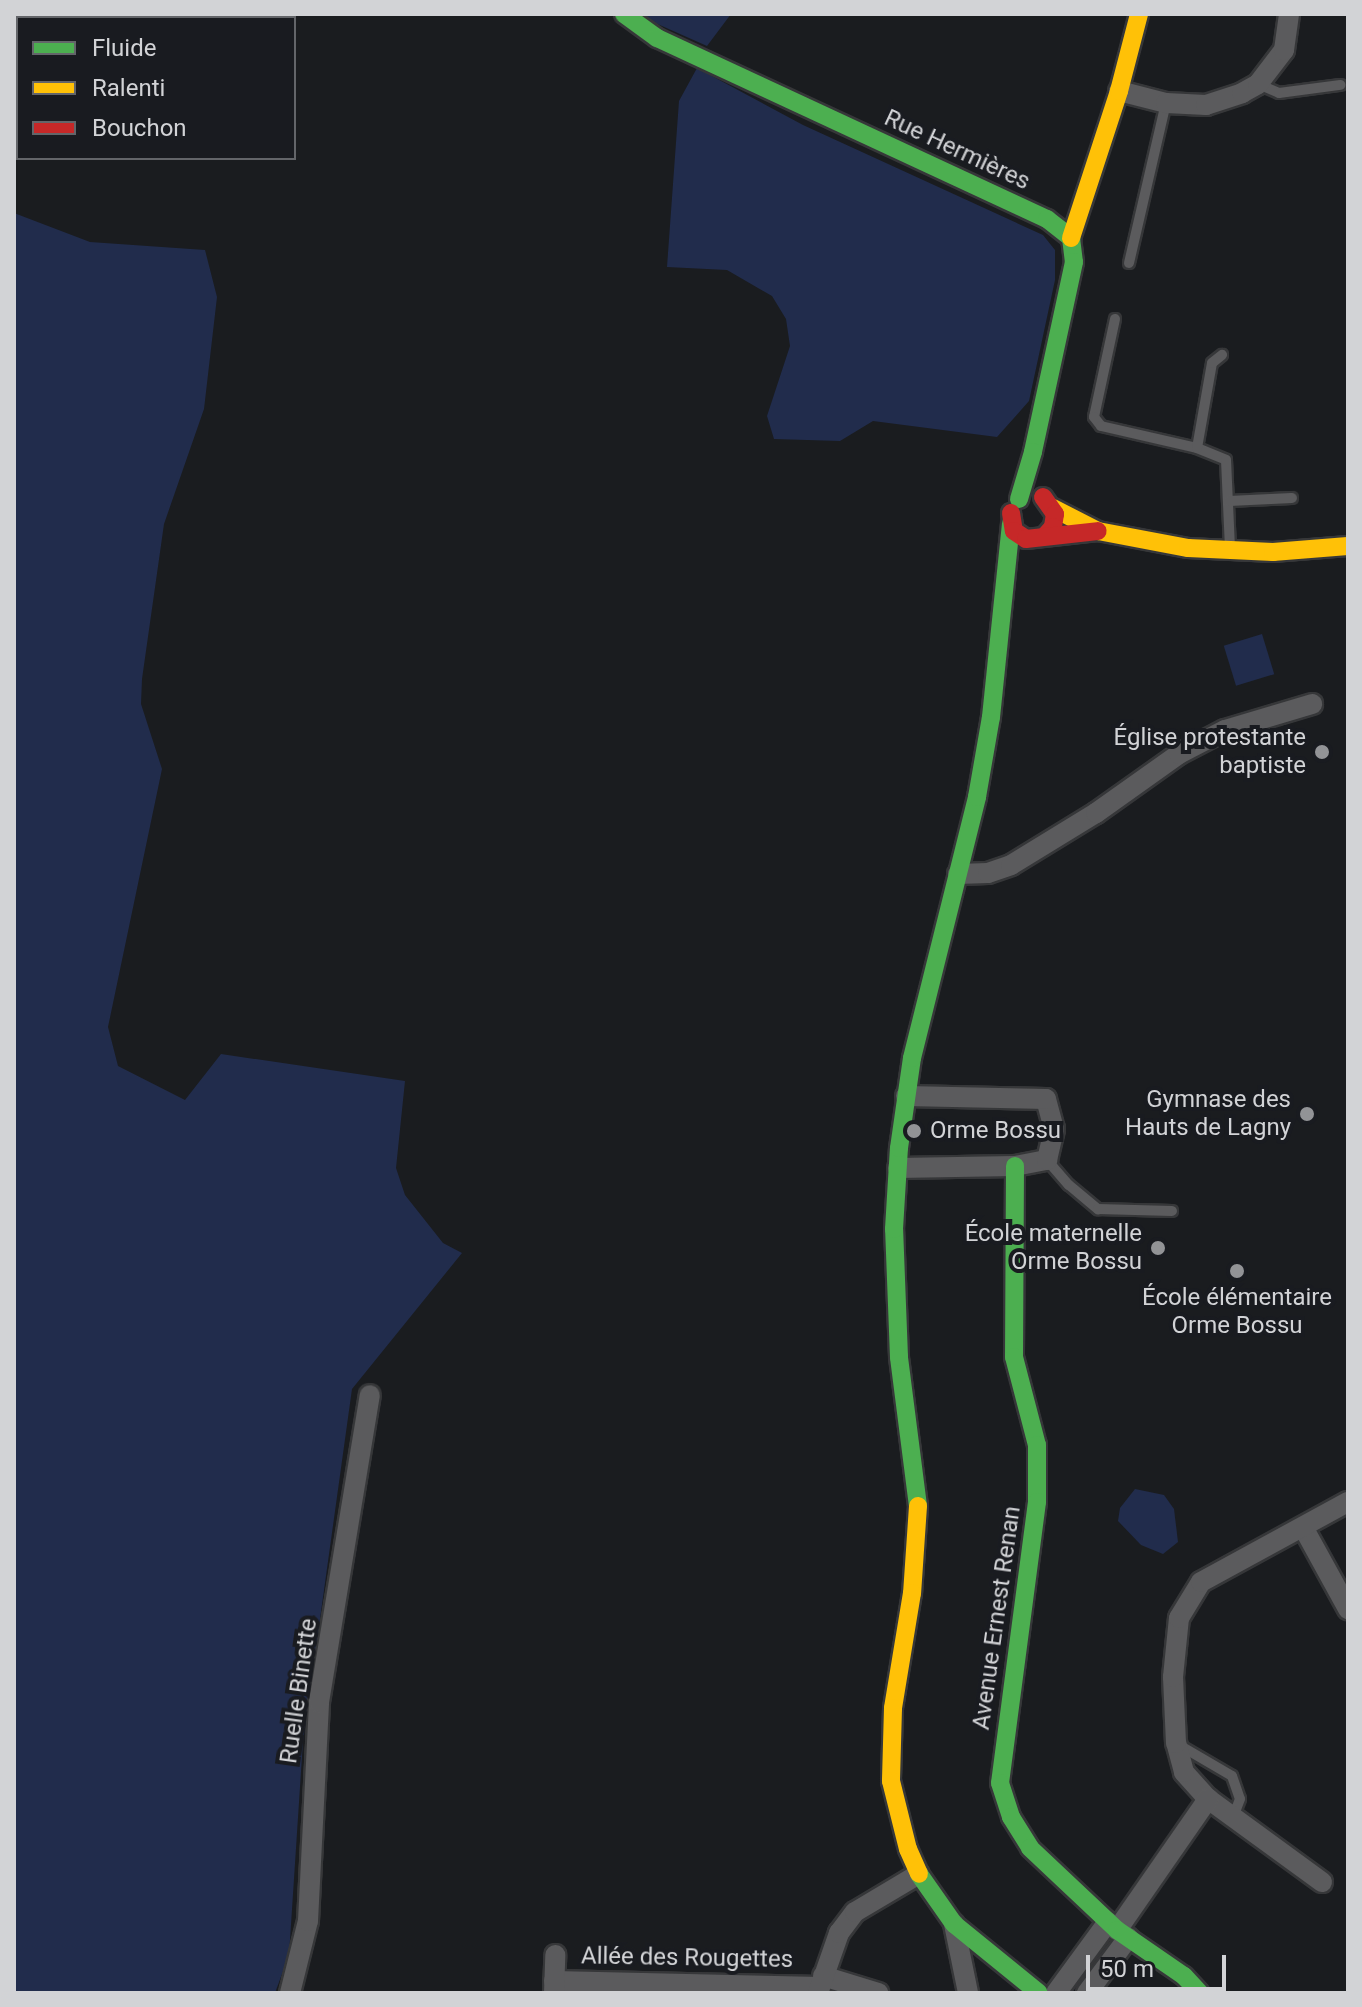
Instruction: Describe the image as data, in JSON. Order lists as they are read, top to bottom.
{
  "streets": {
    "main road": ["Rue Hermières", "Avenue Ernest Renan"],
    "street": ["Ruelle Binette", "Allée des Rougettes"]
  },
  "places": [
    "Église protestante baptiste",
    "Gymnase des Hauts de Lagny",
    "Orme Bossu",
    "École maternelle Orme Bossu",
    "École élémentaire Orme Bossu"
  ],
  "legend": ["Fluide", "Ralenti", "Bouchon"],
  "scale_bar": "50 m"
}
